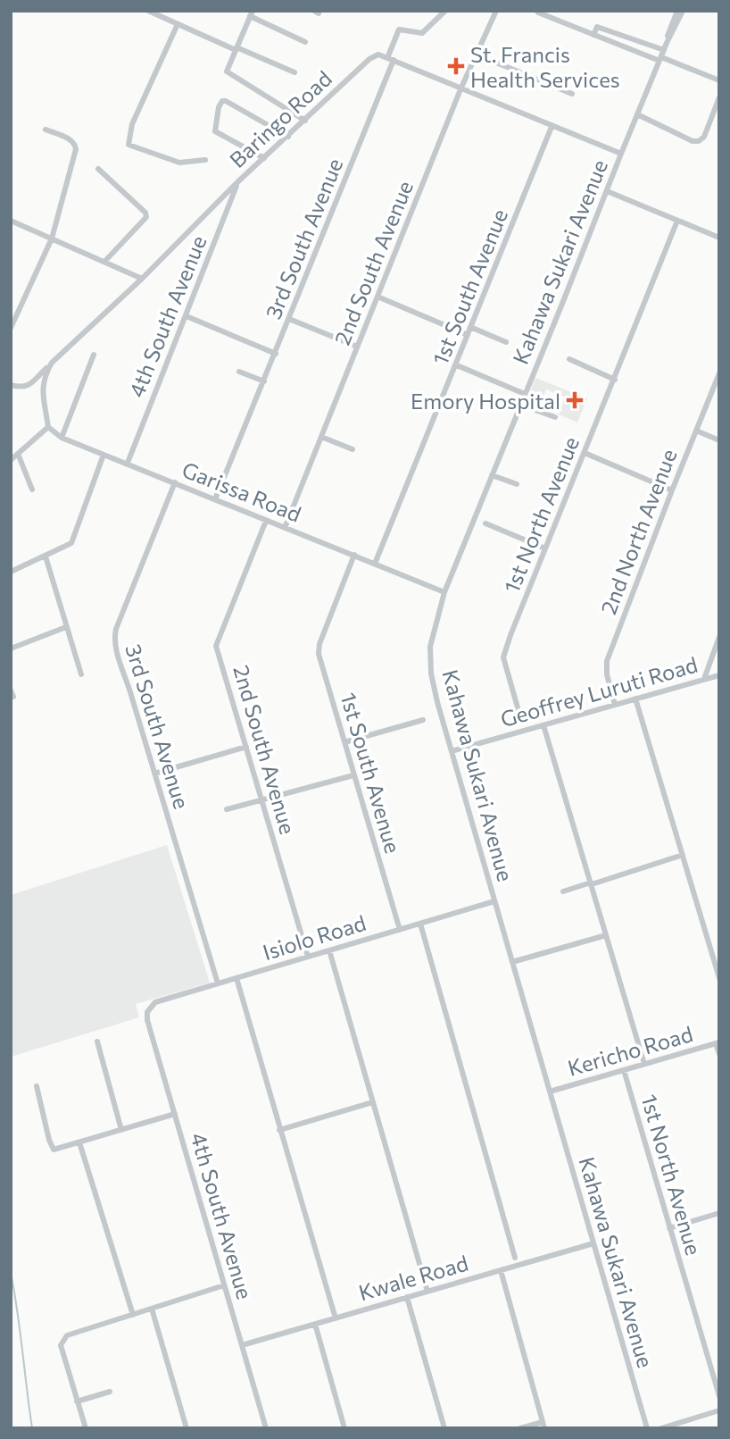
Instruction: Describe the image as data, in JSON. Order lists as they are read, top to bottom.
{
  "streets": {
    "street": [
      "Baringo Road",
      "3rd South Avenue",
      "Kahawa Sukari Avenue",
      "2nd South Avenue",
      "1st South Avenue",
      "4th South Avenue",
      "Garissa Road",
      "1st North Avenue",
      "2nd North Avenue",
      "Geoffrey Luruti Road",
      "Isiolo Road",
      "Kericho Road",
      "Kwale Road"
    ]
  },
  "crossings": [
    ["Baringo Road", "3rd South Avenue"],
    ["Baringo Road", "4th South Avenue"],
    ["3rd South Avenue", "Garissa Road"],
    ["3rd South Avenue", "Isiolo Road"],
    ["Kahawa Sukari Avenue", "Garissa Road"],
    ["Kahawa Sukari Avenue", "Geoffrey Luruti Road"],
    ["Kahawa Sukari Avenue", "Isiolo Road"],
    ["Kahawa Sukari Avenue", "Kericho Road"],
    ["Kahawa Sukari Avenue", "Kwale Road"],
    ["2nd South Avenue", "Garissa Road"],
    ["2nd South Avenue", "Isiolo Road"],
    ["1st South Avenue", "Garissa Road"],
    ["1st South Avenue", "Isiolo Road"],
    ["4th South Avenue", "Garissa Road"],
    ["4th South Avenue", "Isiolo Road"],
    ["4th South Avenue", "Kwale Road"],
    ["1st North Avenue", "Geoffrey Luruti Road"],
    ["1st North Avenue", "Kericho Road"],
    ["2nd North Avenue", "Geoffrey Luruti Road"]
  ],
  "places": {
    "health": ["St. Francis Health Services", "Emory Hospital"]
  }
}
